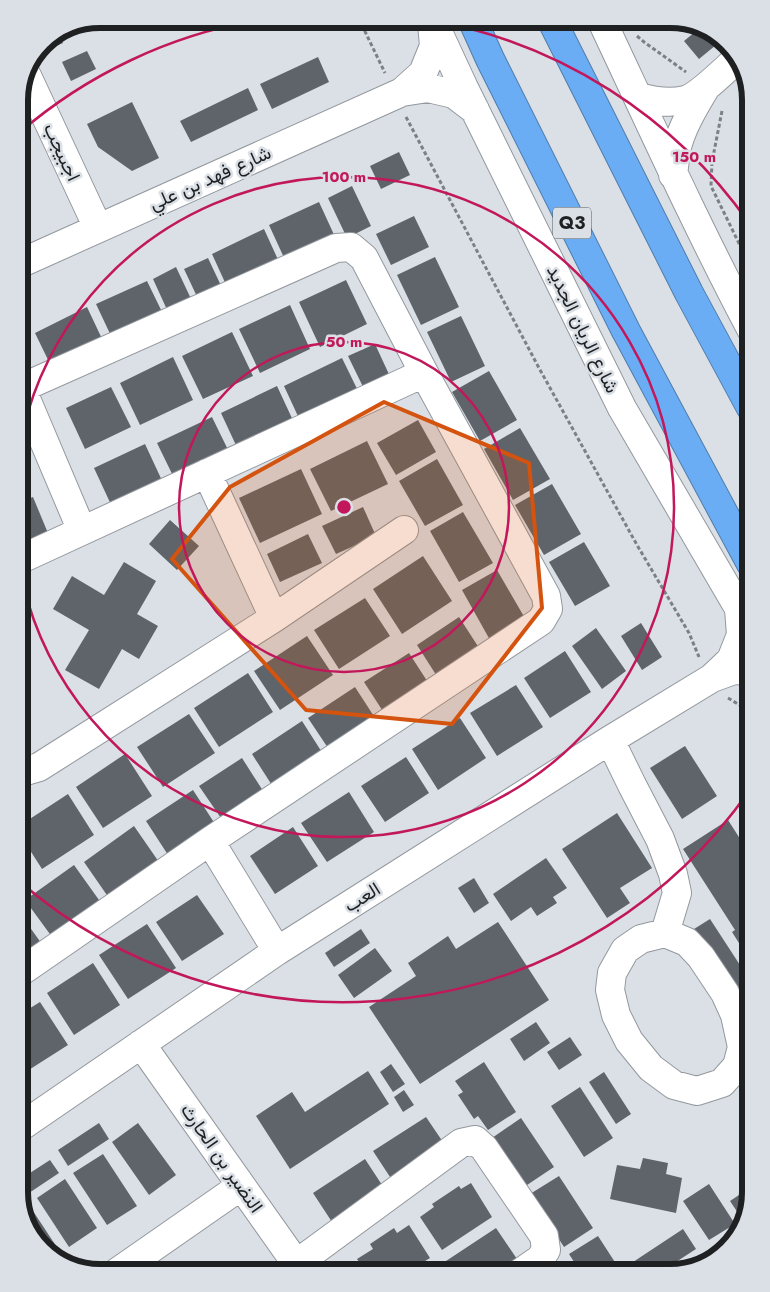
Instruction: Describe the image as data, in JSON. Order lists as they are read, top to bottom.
{
  "streets": {
    "highway": ["Q3", "شارع الريان الجديد"],
    "street": [
      "اجبيجب",
      "شارع فهد بن علي",
      "العب",
      "النضير بن الحارث"
    ]
  },
  "crossings": [
    ["اجبيجب", "شارع فهد بن علي"],
    ["شارع فهد بن علي", "شارع الريان الجديد"],
    ["العب", "النضير بن الحارث"]
  ],
  "rings": ["150 m", "100 m", "50 m"]
}
